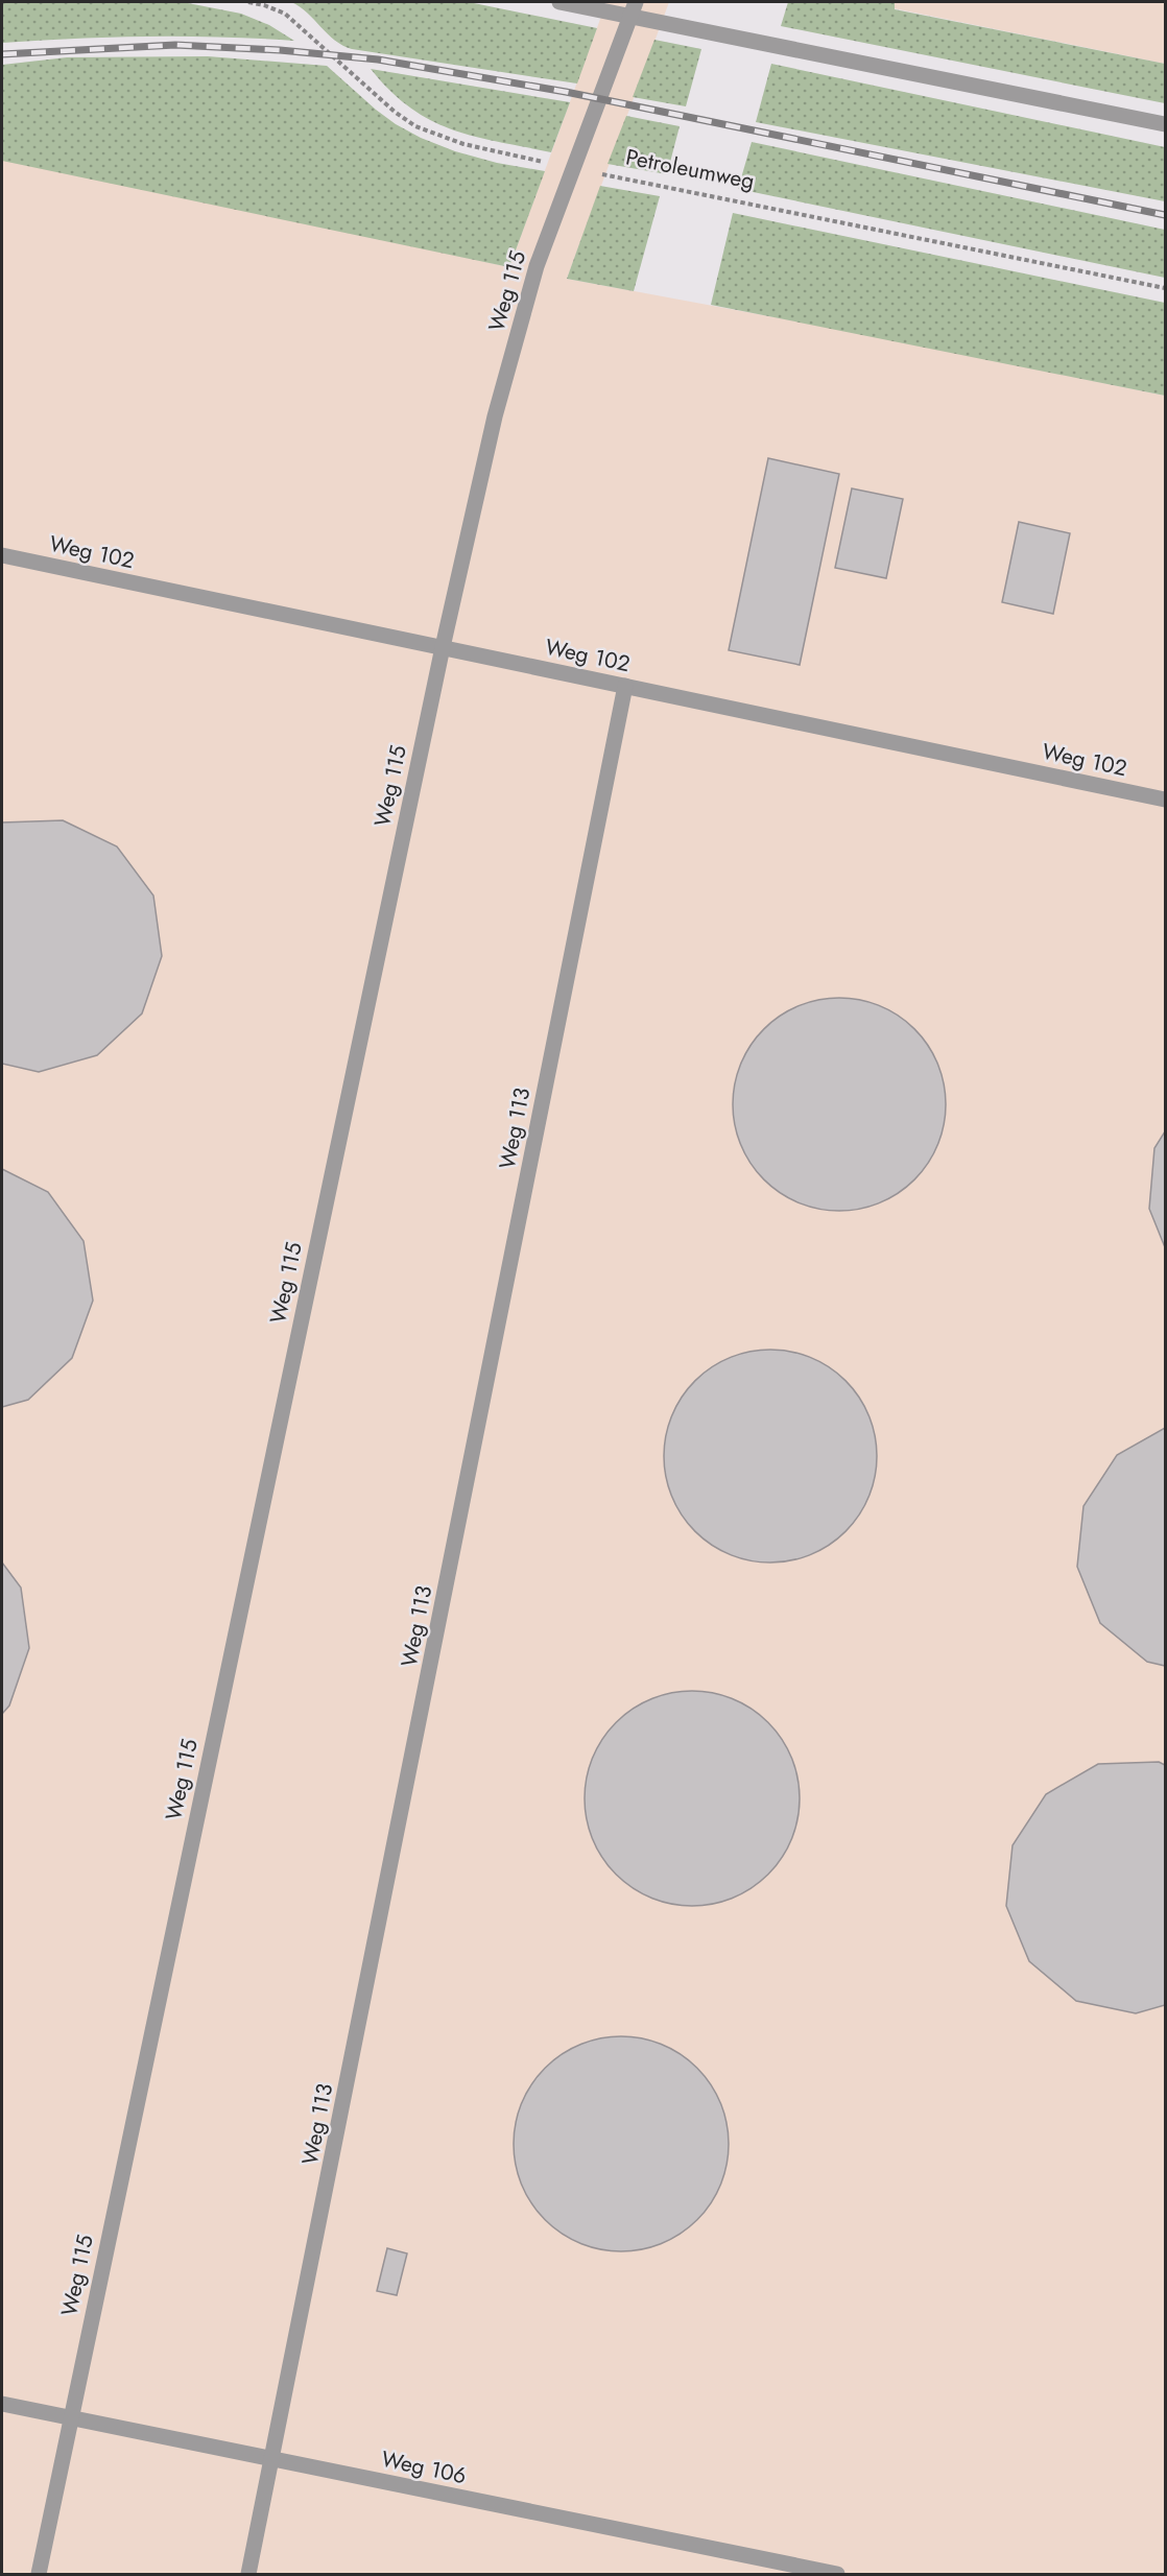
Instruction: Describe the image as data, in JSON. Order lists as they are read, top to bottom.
{
  "streets": {
    "street": [
      "Weg 115",
      "Weg 102",
      "Weg 113",
      "Weg 106"
    ],
    "path": ["Petroleumweg"]
  },
  "crossings": [
    ["Petroleumweg", "Weg 115"],
    ["Weg 115", "Weg 102"],
    ["Weg 115", "Weg 106"],
    ["Weg 102", "Weg 113"],
    ["Weg 113", "Weg 106"]
  ]
}
